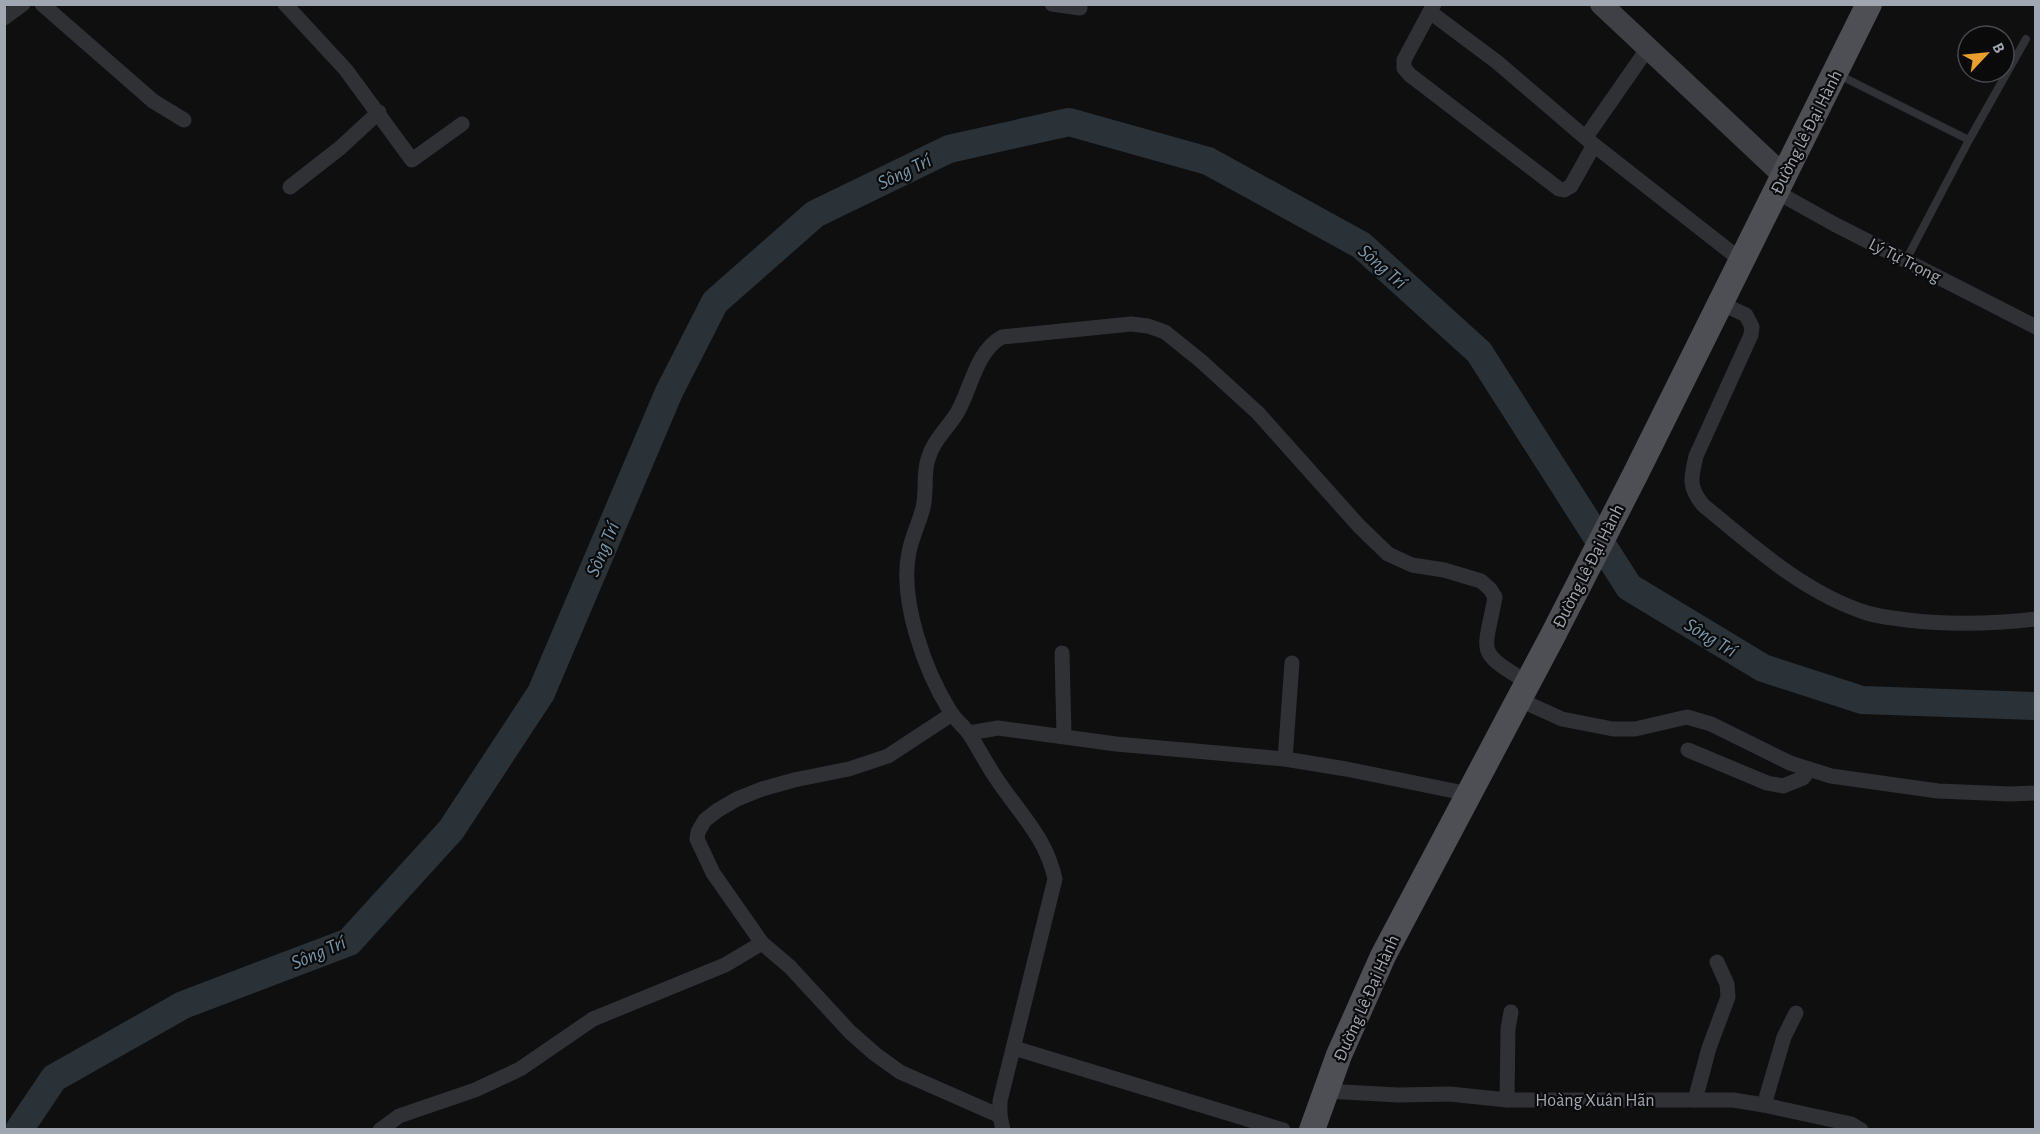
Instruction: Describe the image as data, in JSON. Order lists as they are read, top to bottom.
{
  "streets": {
    "main road": ["Đường Lê Đại Hành"],
    "street": ["Lý Tự Trọng", "Hoàng Xuân Hãn"]
  },
  "crossings": [
    ["Đường Lê Đại Hành", "Lý Tự Trọng"],
    ["Đường Lê Đại Hành", "Hoàng Xuân Hãn"]
  ],
  "water": ["Sông Trí"],
  "north": "top right"
}
